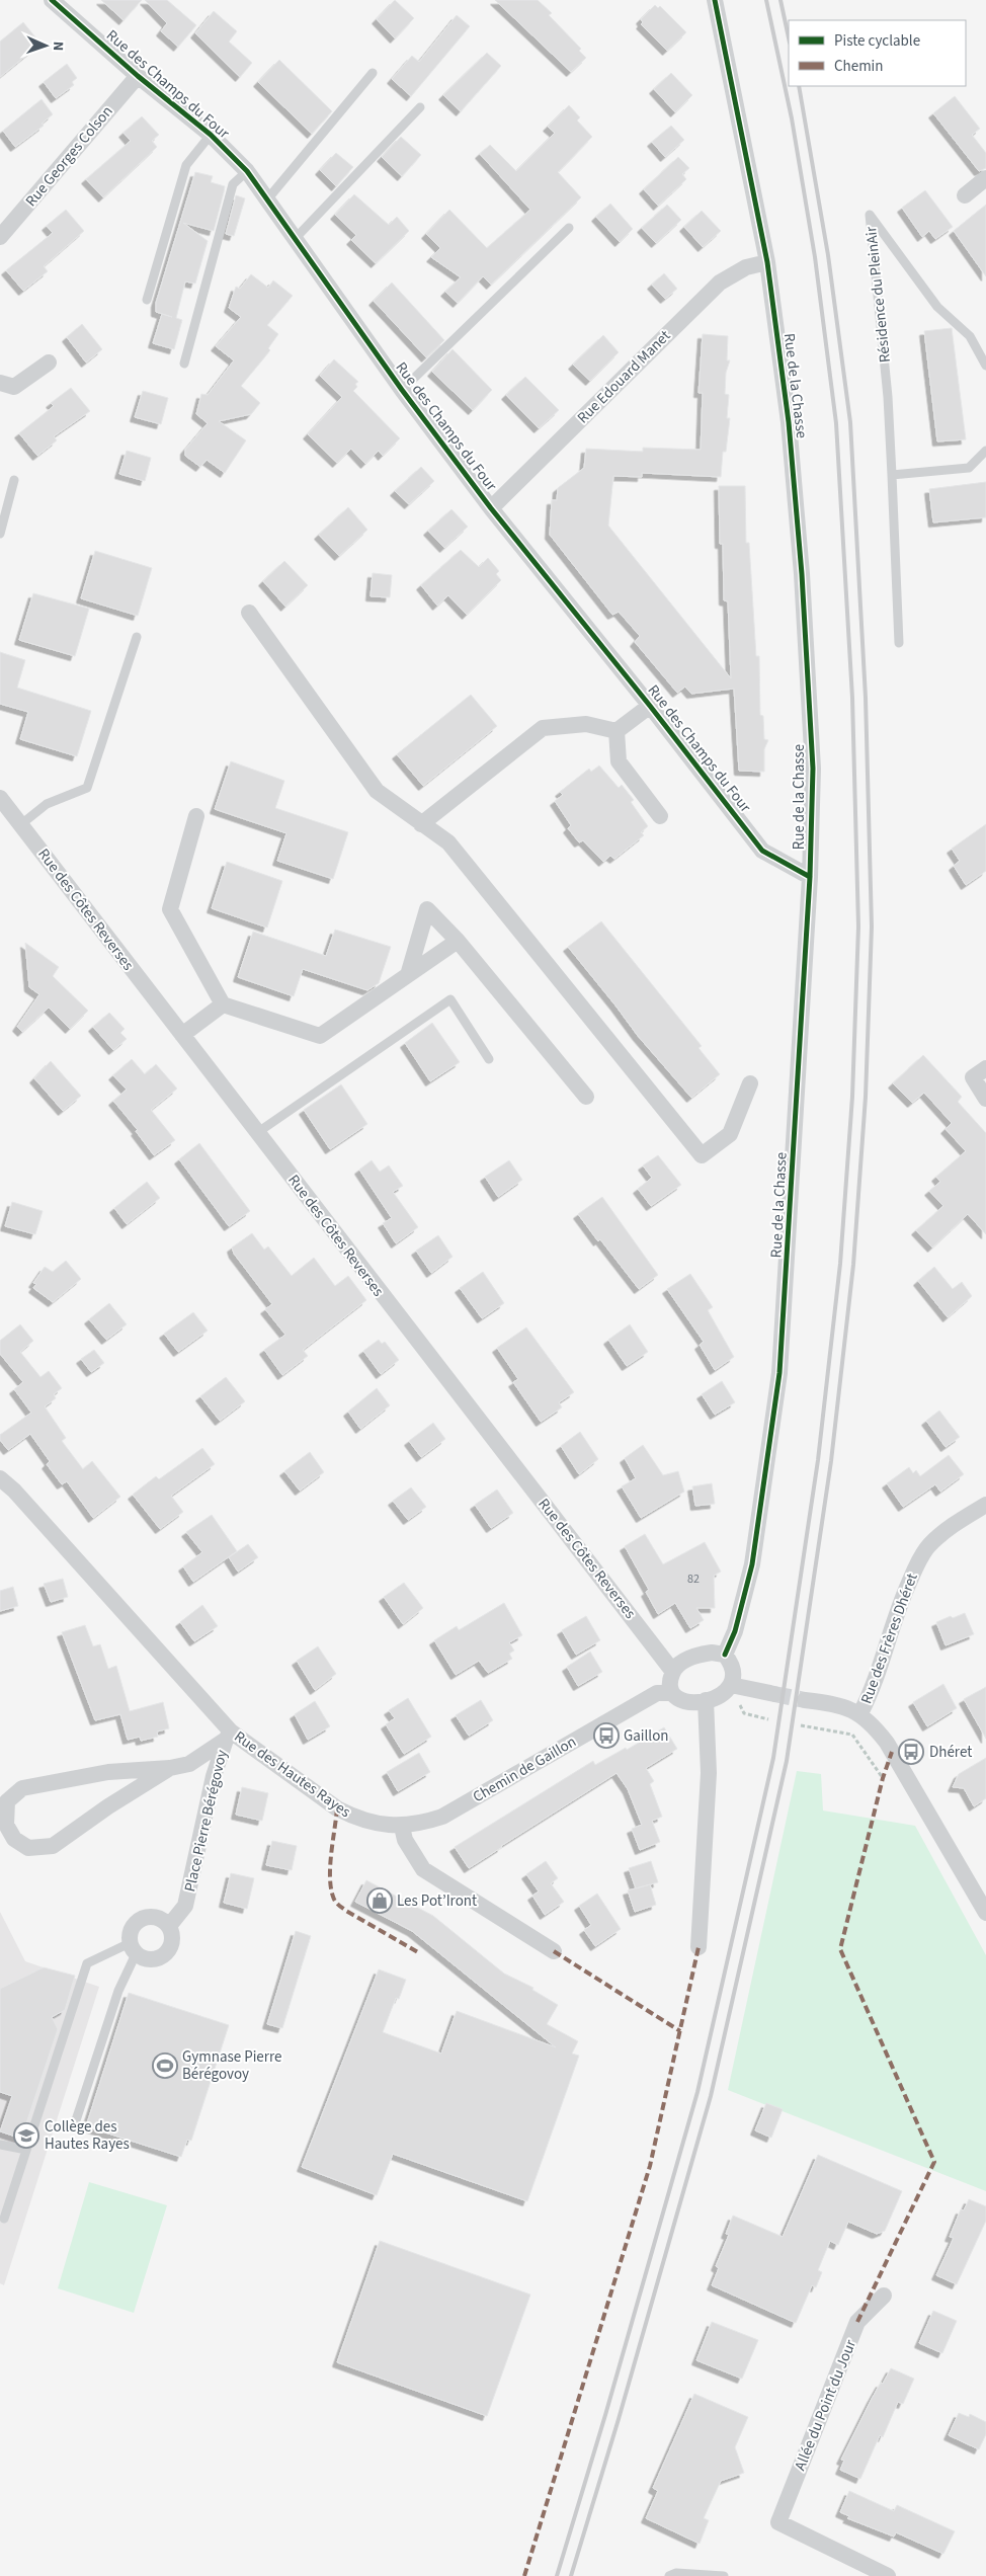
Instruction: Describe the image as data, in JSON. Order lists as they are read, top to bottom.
{
  "streets": {
    "street": [
      "Rue des Champs du Four",
      "Rue Georges Colson",
      "Rue Edouard Manet",
      "Rue de la Chasse",
      "Rue des Côtes Reverses",
      "Rue des Frères Dhéret",
      "Chemin de Gaillon",
      "Rue des Hautes Rayes",
      "Place Pierre Bérégovoy",
      "Allée du Point du Jour"
    ],
    "lane": ["Résidence du PleinAir"]
  },
  "crossings": [
    ["Rue des Champs du Four", "Rue Georges Colson"],
    ["Rue des Champs du Four", "Rue Edouard Manet"],
    ["Rue des Champs du Four", "Rue de la Chasse"],
    ["Rue Edouard Manet", "Rue de la Chasse"],
    ["Rue de la Chasse", "Rue des Côtes Reverses"],
    ["Rue de la Chasse", "Chemin de Gaillon"],
    ["Rue des Côtes Reverses", "Chemin de Gaillon"],
    ["Chemin de Gaillon", "Rue des Hautes Rayes"],
    ["Rue des Hautes Rayes", "Place Pierre Bérégovoy"]
  ],
  "places": {
    "bus stop": ["Gaillon", "Dhéret"],
    "shop": ["Les Pot’Iront"],
    "sports": ["Gymnase Pierre Bérégovoy"],
    "school or university": ["Collège des Hautes Rayes"]
  },
  "house_numbers": ["82"],
  "legend": ["Piste cyclable", "Chemin"],
  "north": "right"
}
